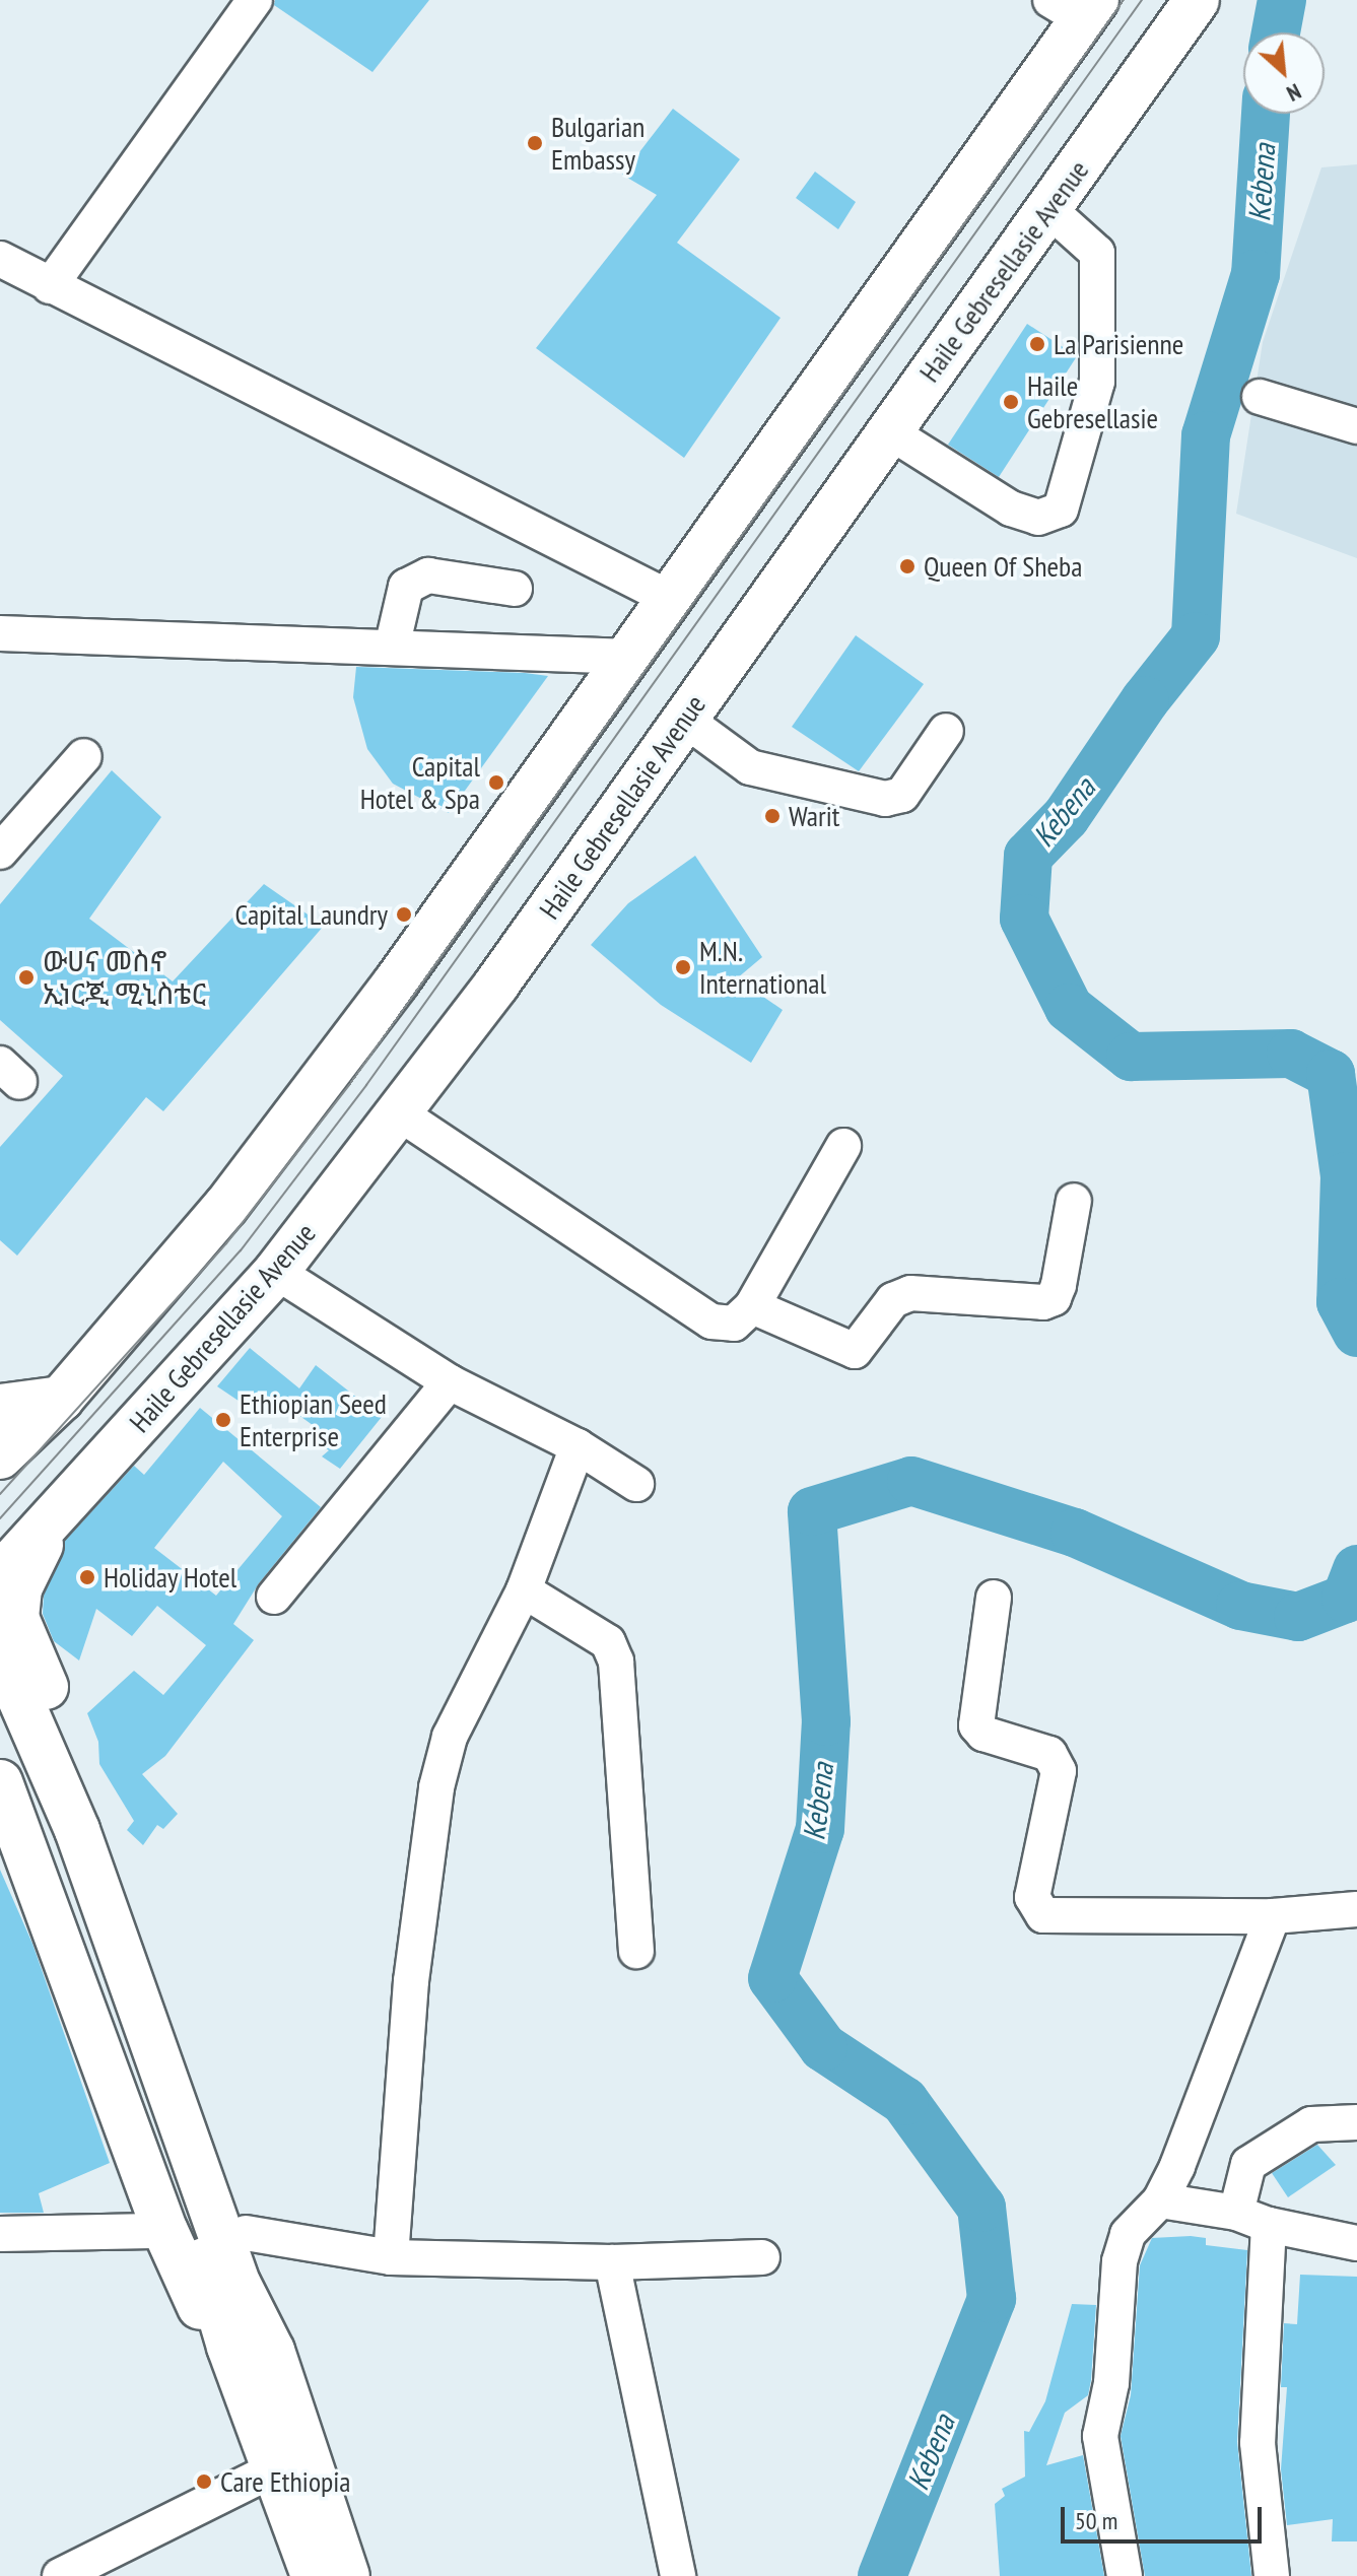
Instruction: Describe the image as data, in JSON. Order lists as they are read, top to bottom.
{
  "streets": {
    "main road": ["Haile Gebresellasie Avenue"]
  },
  "water": ["Kebena"],
  "places": [
    "Bulgarian Embassy",
    "La Parisienne",
    "Haile Gebresellasie",
    "Queen Of Sheba",
    "Capital Hotel & Spa",
    "Warit",
    "Capital Laundry",
    "M.N. International",
    "ውሀና መስኖ ኢነርጂ ሚኒስቴር",
    "Ethiopian Seed Enterprise",
    "Holiday Hotel",
    "Care Ethiopia"
  ],
  "scale_bar": "50 m",
  "north": "bottom right"
}
